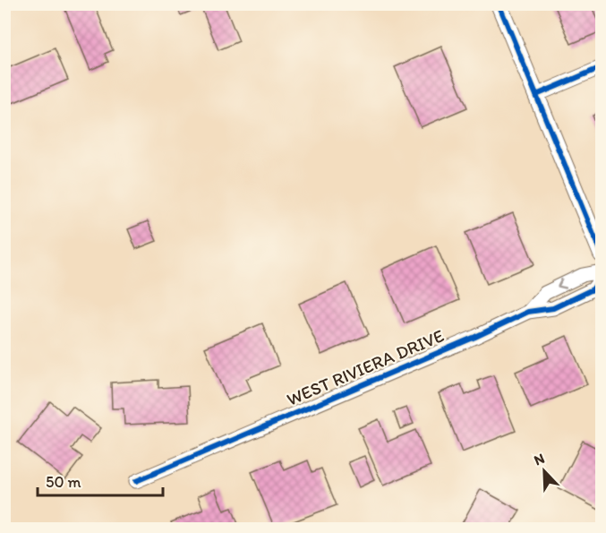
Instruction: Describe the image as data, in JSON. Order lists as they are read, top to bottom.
{
  "streets": {
    "street": ["WEST RIVIERA DRIVE"]
  },
  "scale_bar": "50 m",
  "north": "top left"
}
